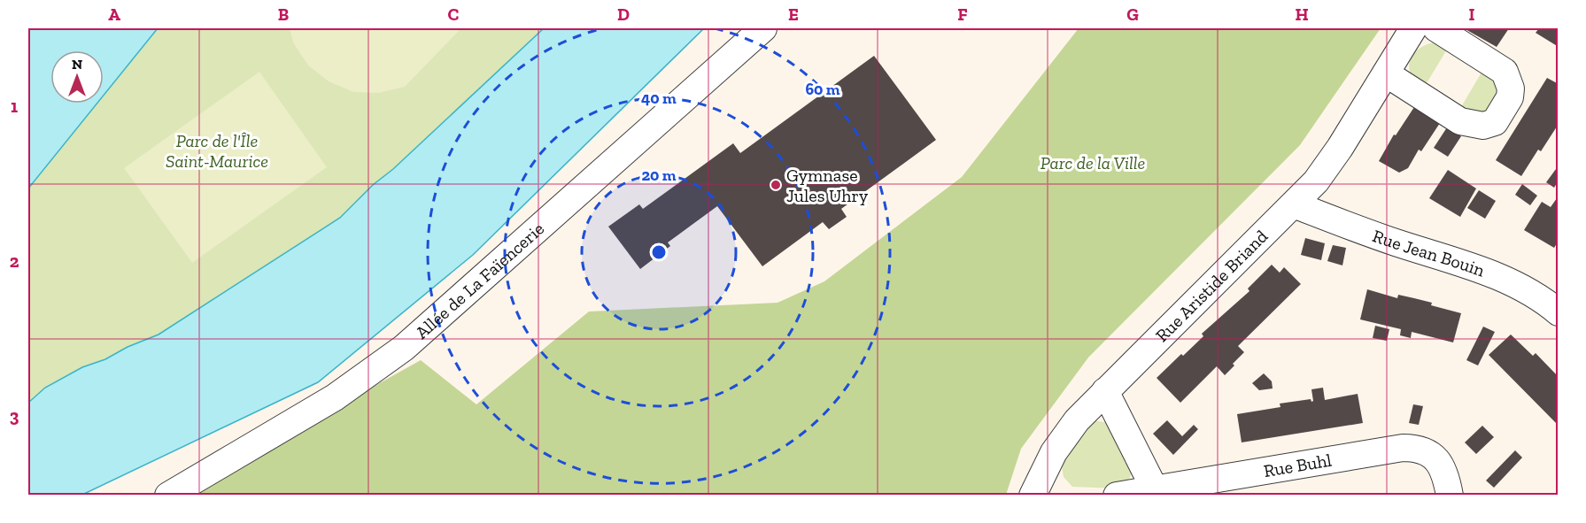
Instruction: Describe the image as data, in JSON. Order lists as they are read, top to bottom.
{
  "streets": {
    "street": [
      "Rue Jean Bouin",
      "Allée de La Faïencerie",
      "Rue Aristide Briand",
      "Rue Buhl"
    ]
  },
  "crossings": [
    ["Rue Jean Bouin", "Rue Aristide Briand"]
  ],
  "parks": ["Parc de l'Île Saint-Maurice", "Parc de la Ville"],
  "places": ["Gymnase Jules Uhry"],
  "north": "top",
  "grid": {
    "columns": [
      "A",
      "B",
      "C",
      "D",
      "E",
      "F",
      "G",
      "H",
      "I"
    ],
    "rows": ["1", "2", "3"]
  },
  "rings": ["60 m", "40 m", "20 m"]
}
